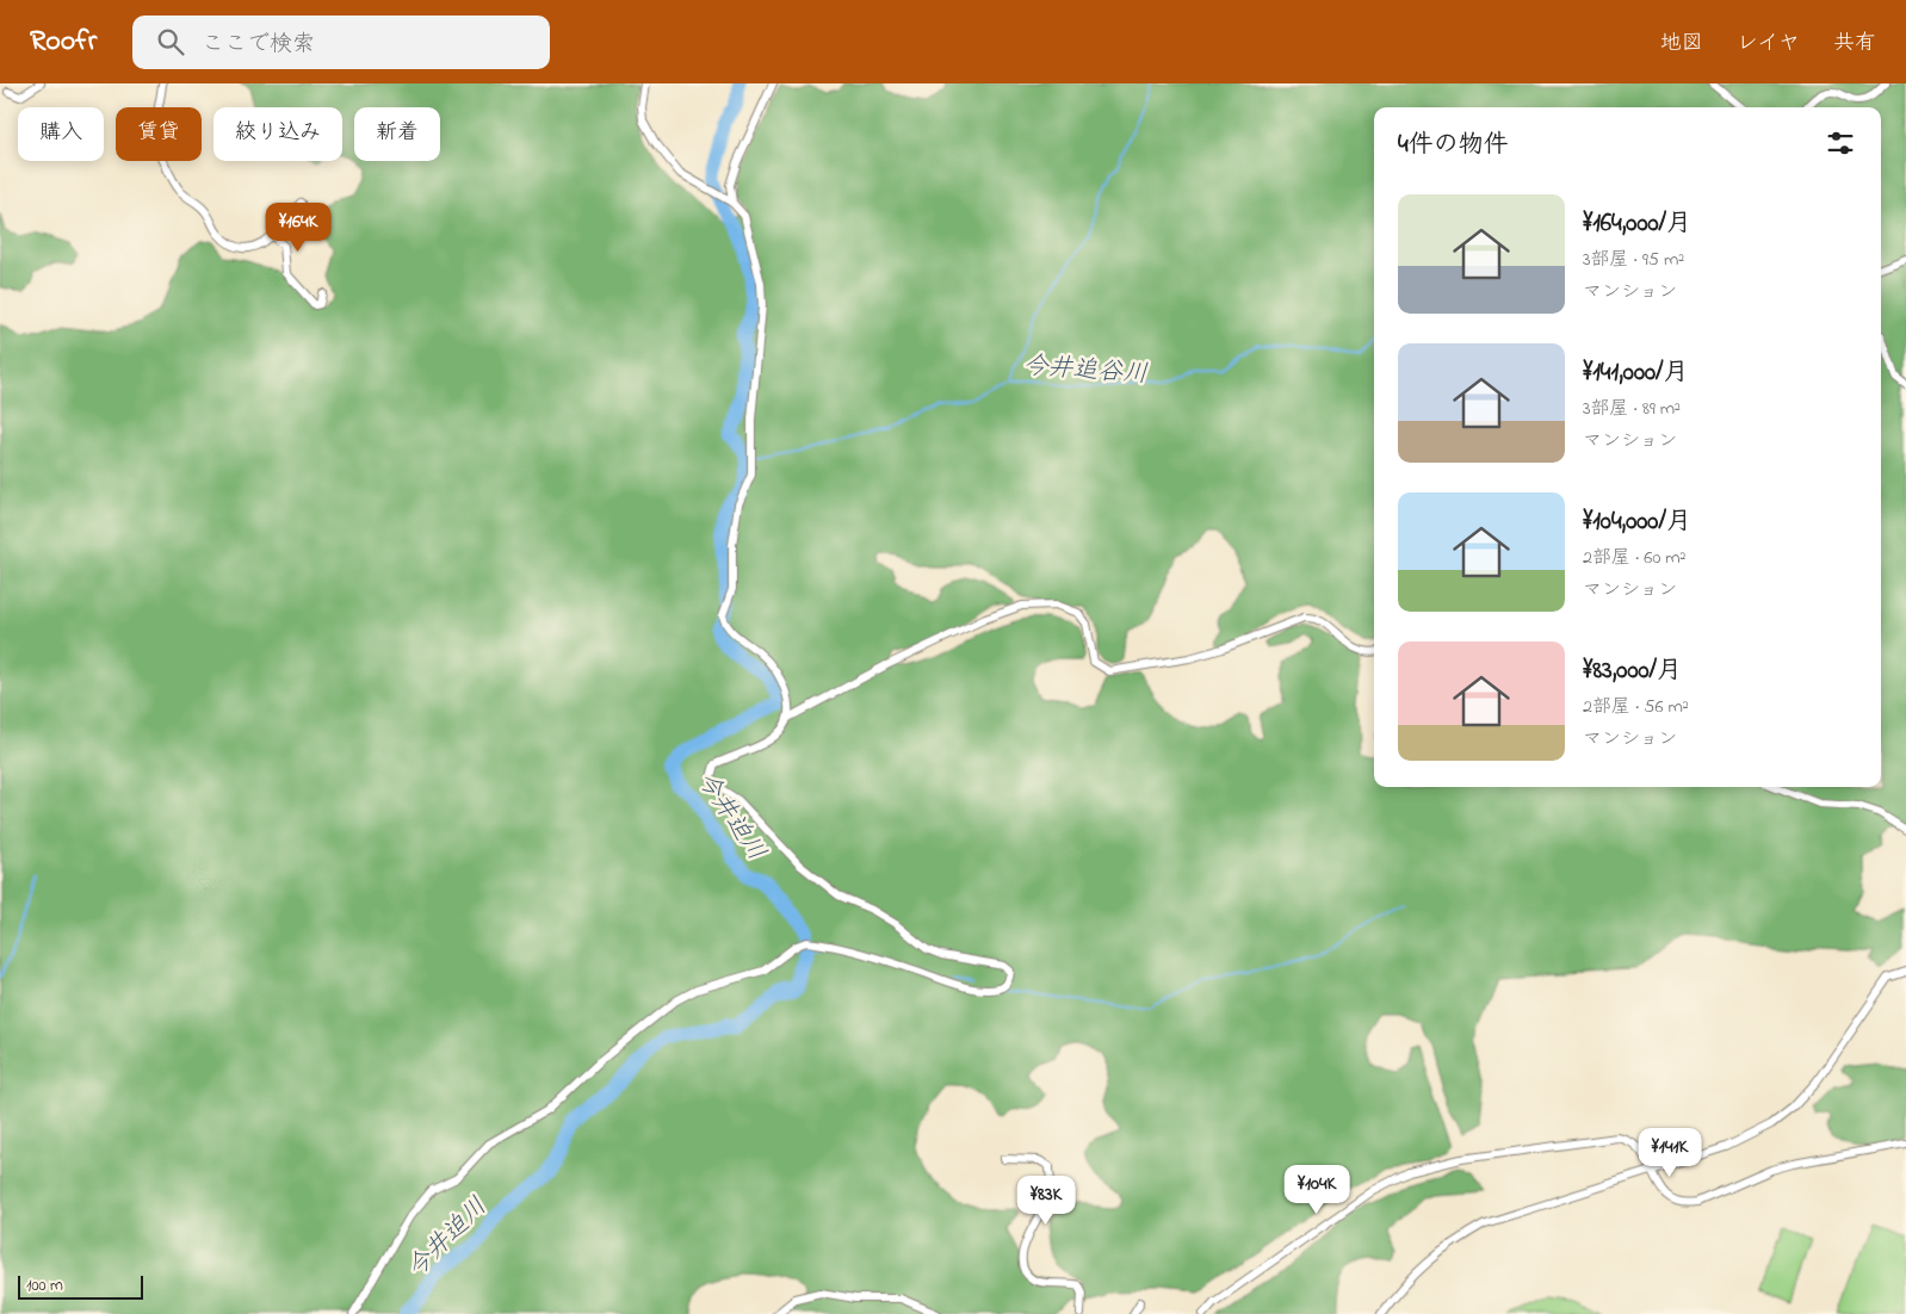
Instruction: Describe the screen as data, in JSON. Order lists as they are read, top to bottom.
{
  "water": ["今井追谷川", "今井迫川"],
  "scale_bar": "100 m",
  "page": {
    "header": "Roofr",
    "search": "ここで検索",
    "nav": ["地図", "レイヤ", "共有"],
    "chip": [
      "購入",
      "賃貸",
      "絞り込み",
      "新着"
    ],
    "heading": "4件の物件",
    "list": [
      {
        "name": "¥164,000/月",
        "note": "3部屋 · 95 m² · マンション"
      },
      {
        "name": "¥141,000/月",
        "note": "3部屋 · 89 m² · マンション"
      },
      {
        "name": "¥104,000/月",
        "note": "2部屋 · 60 m² · マンション"
      },
      {
        "name": "¥83,000/月",
        "note": "2部屋 · 56 m² · マンション"
      }
    ],
    "price": [
      "¥164K",
      "¥141K",
      "¥104K",
      "¥83K"
    ],
    "scale": "100 m"
  }
}
